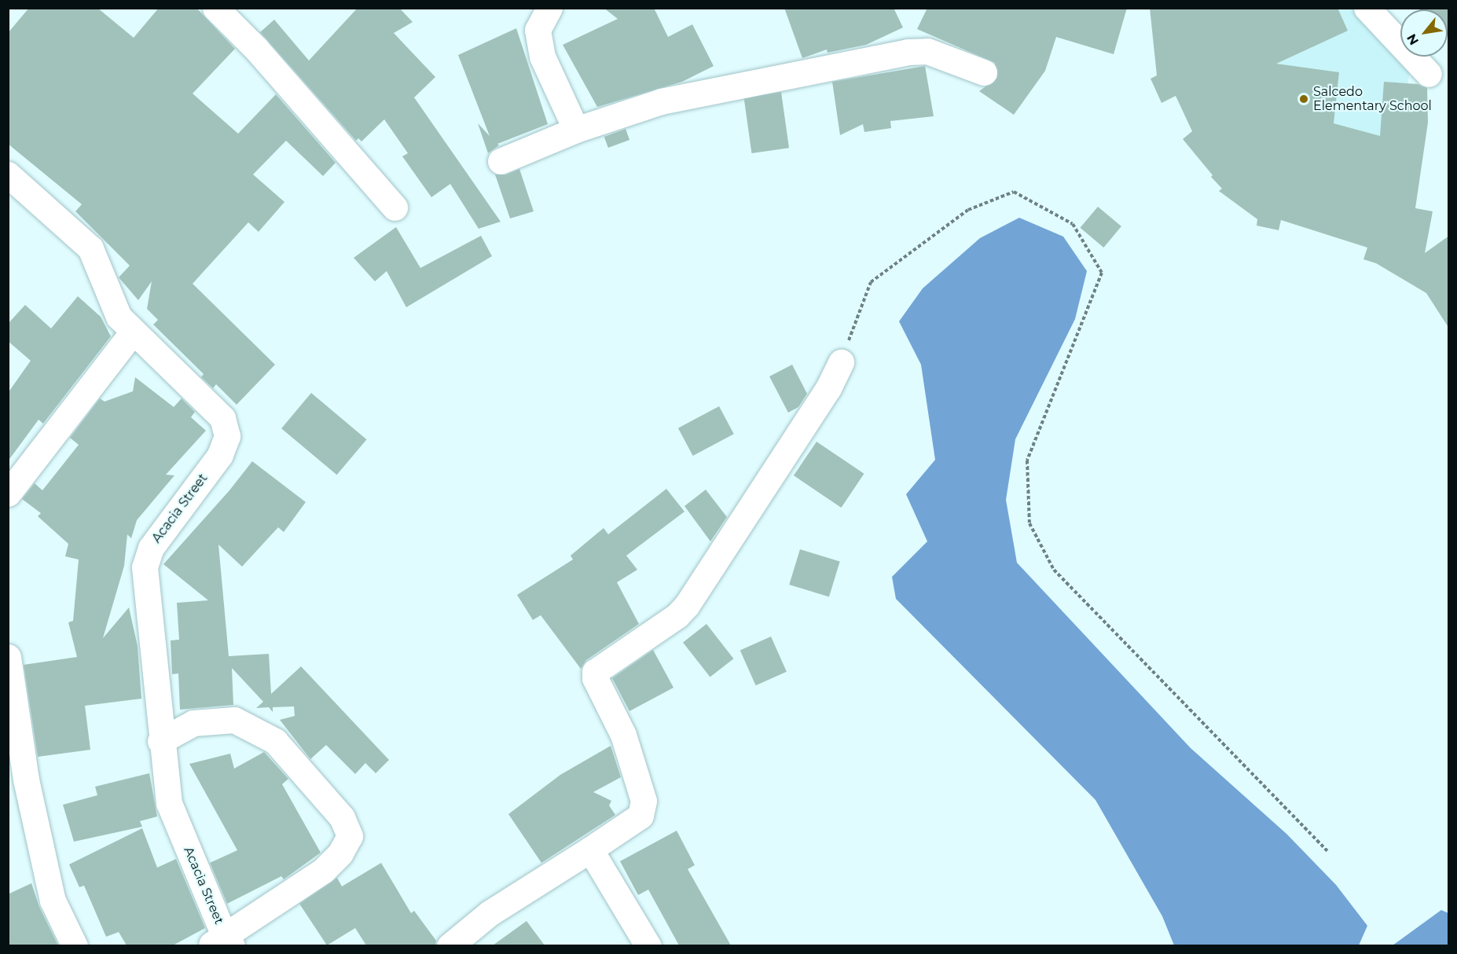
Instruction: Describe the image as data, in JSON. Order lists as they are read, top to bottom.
{
  "streets": {
    "street": ["Acacia Street"]
  },
  "places": ["Salcedo Elementary School"],
  "north": "bottom left"
}
